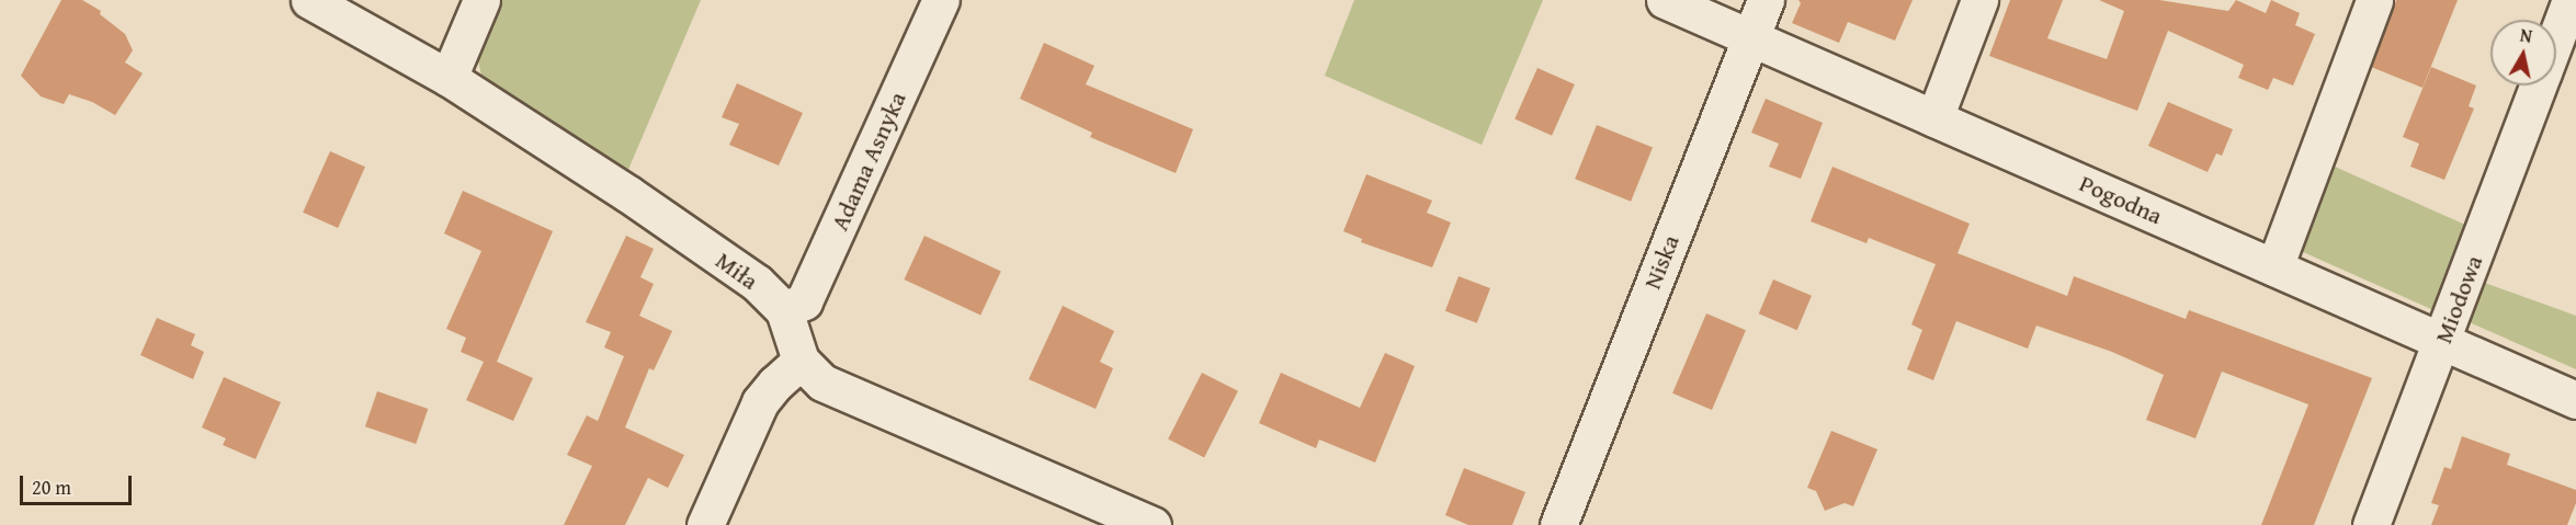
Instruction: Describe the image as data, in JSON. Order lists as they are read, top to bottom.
{
  "streets": {
    "street": [
      "Adama Asnyka",
      "Pogodna",
      "Niska",
      "Miła",
      "Miodowa"
    ]
  },
  "crossings": [
    ["Adama Asnyka", "Miła"],
    ["Pogodna", "Niska"],
    ["Pogodna", "Miodowa"]
  ],
  "scale_bar": "20 m",
  "north": "top"
}
